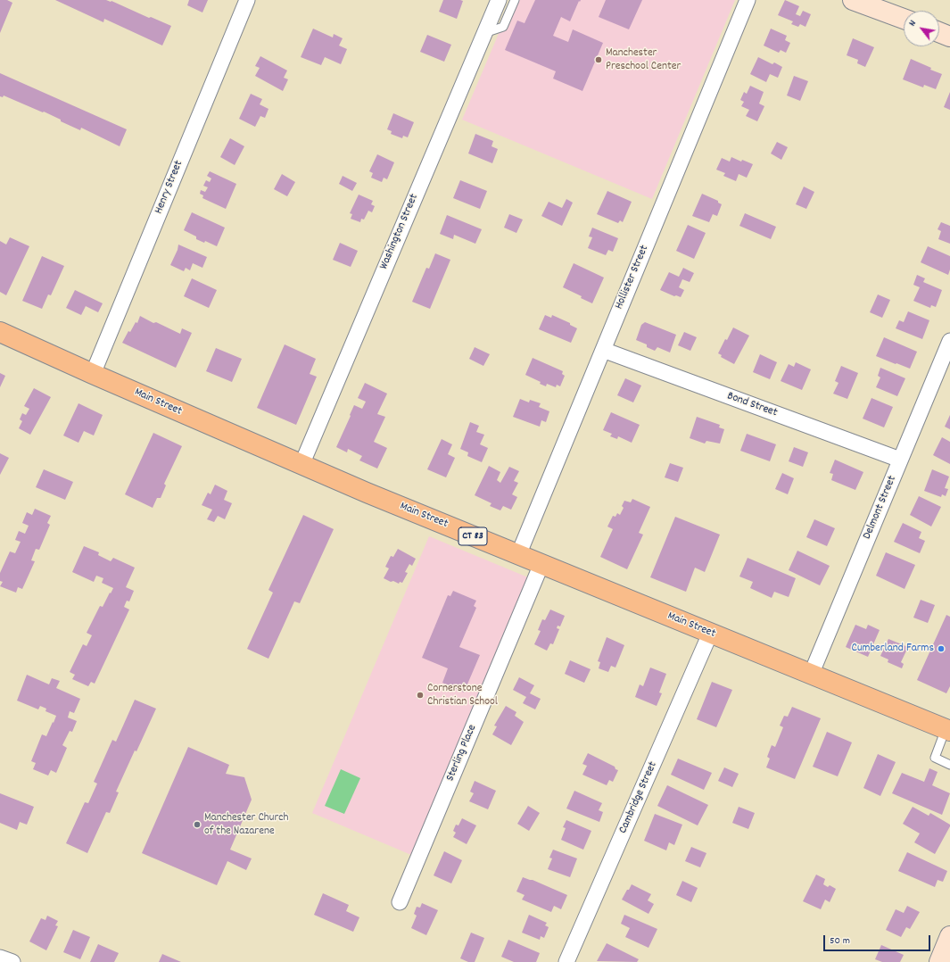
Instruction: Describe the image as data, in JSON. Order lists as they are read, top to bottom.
{
  "streets": {
    "main road": ["Main Street", "CT 83"],
    "street": [
      "Henry Street",
      "Washington Street",
      "Hollister Street",
      "Bond Street",
      "Delmont Street",
      "Sterling Place",
      "Cambridge Street"
    ]
  },
  "crossings": [
    ["Henry Street", "Main Street"],
    ["Washington Street", "Main Street"],
    ["Hollister Street", "Main Street"],
    ["Hollister Street", "Bond Street"],
    ["Main Street", "Delmont Street"],
    ["Main Street", "Sterling Place"],
    ["Main Street", "Cambridge Street"],
    ["Bond Street", "Delmont Street"]
  ],
  "places": [
    "Manchester Preschool Center",
    "Cumberland Farms",
    "Cornerstone Christian School",
    "Manchester Church of the Nazarene"
  ],
  "scale_bar": "50 m",
  "north": "top left"
}
